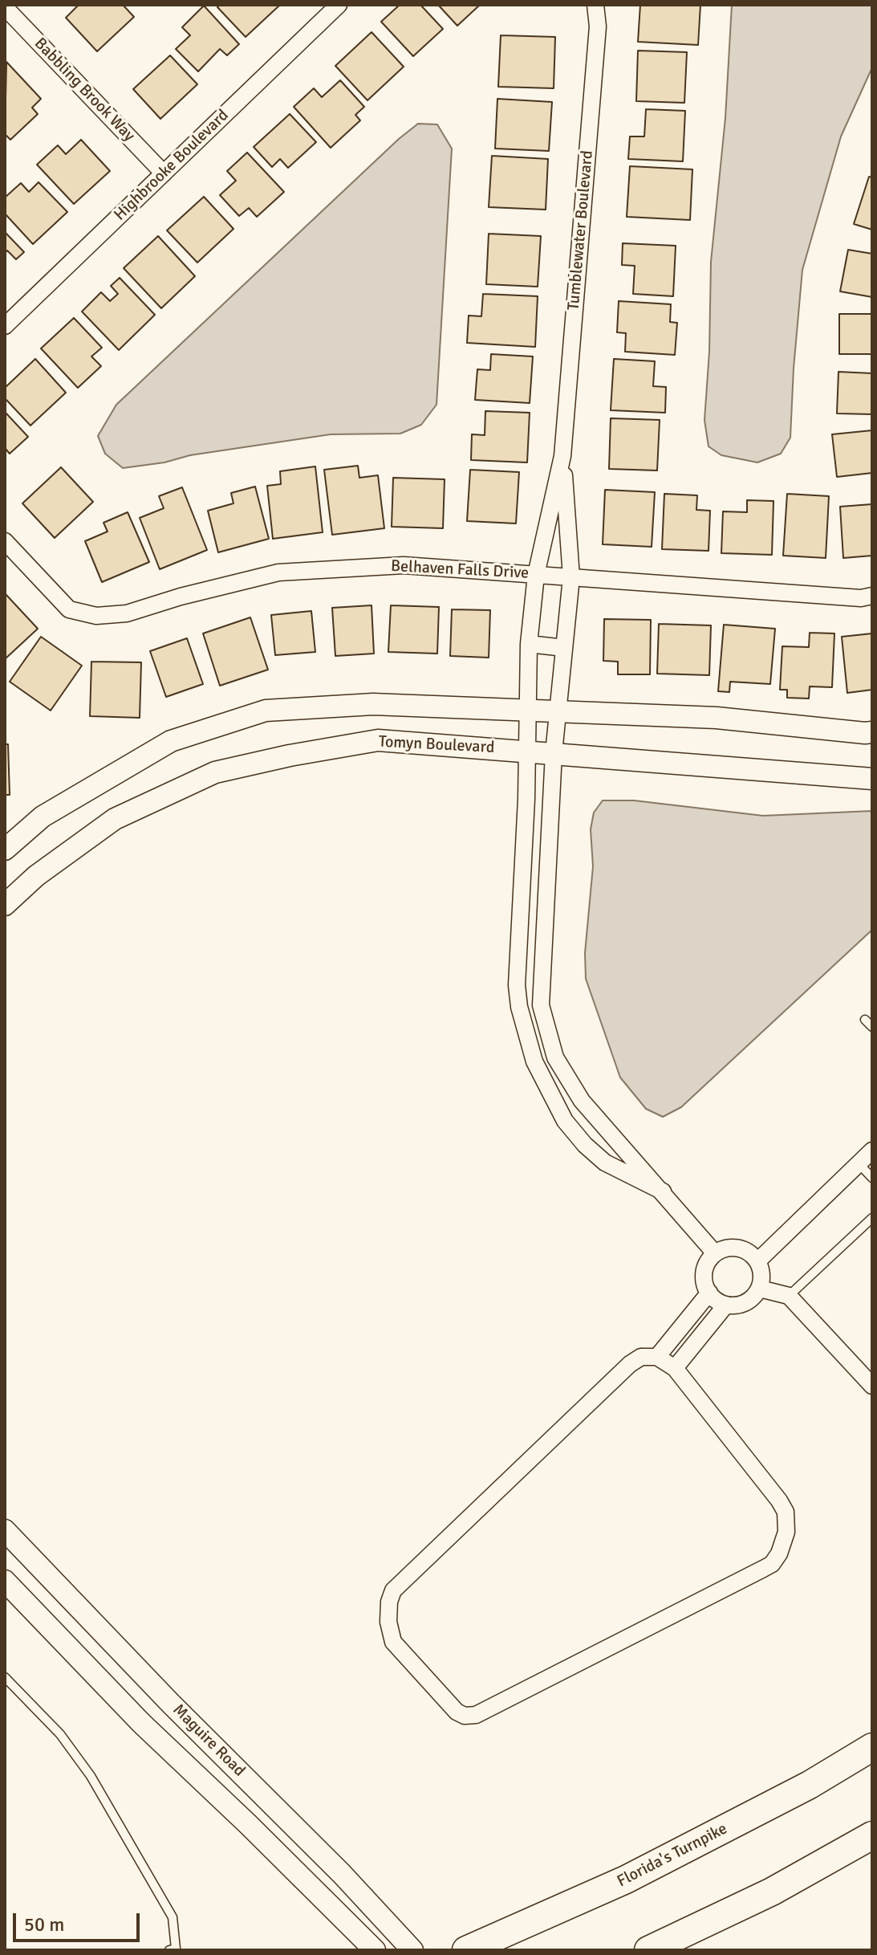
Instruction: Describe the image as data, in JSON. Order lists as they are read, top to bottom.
{
  "streets": {
    "highway": ["Florida's Turnpike"],
    "street": [
      "Babbling Brook Way",
      "Highbrooke Boulevard",
      "Tumblewater Boulevard",
      "Belhaven Falls Drive",
      "Tomyn Boulevard",
      "Maguire Road"
    ]
  },
  "crossings": [
    ["Babbling Brook Way", "Highbrooke Boulevard"],
    ["Tumblewater Boulevard", "Belhaven Falls Drive"],
    ["Tumblewater Boulevard", "Tomyn Boulevard"]
  ],
  "scale_bar": "50 m"
}
